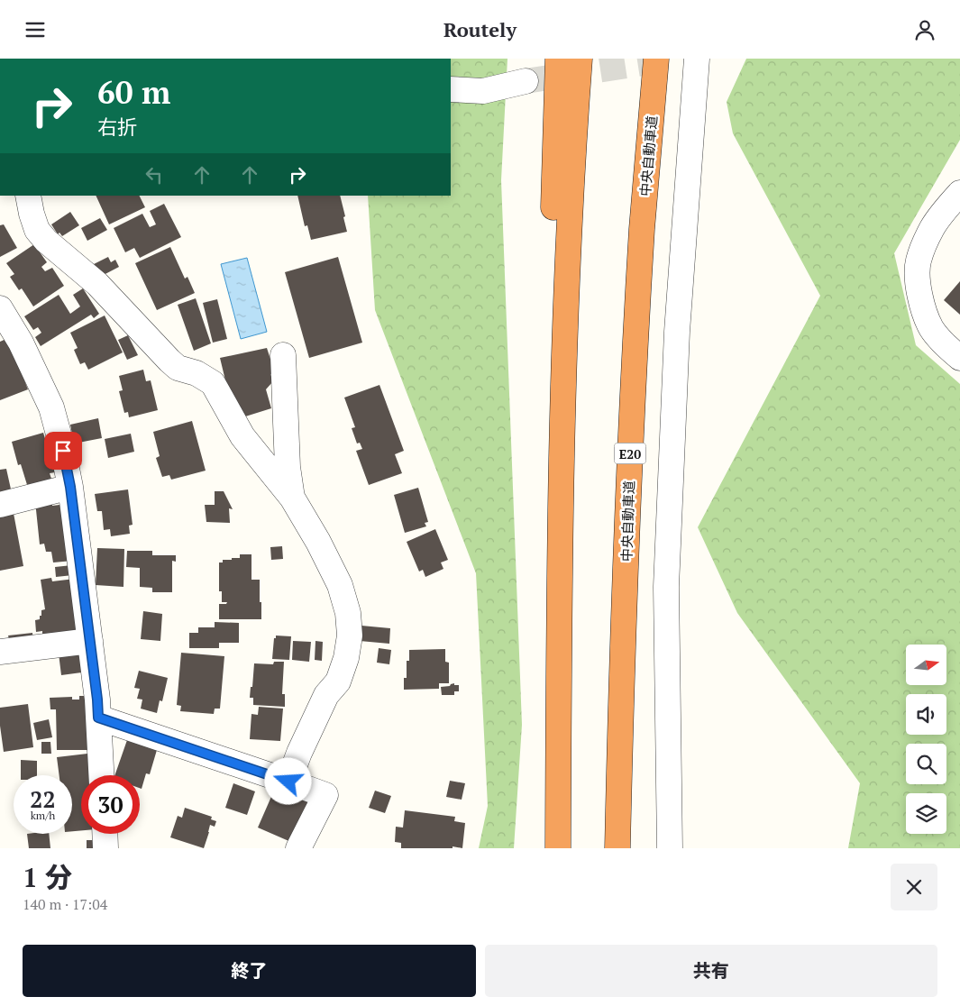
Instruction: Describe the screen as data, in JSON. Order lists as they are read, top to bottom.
{
  "streets": {
    "highway": ["中央自動車道", "E20"]
  },
  "north": "right",
  "page": {
    "header": "Routely",
    "turn": ["60 m", "右折"],
    "speed": "22 km/h",
    "limit": "30",
    "heading": ["1 分", "140 m · 17:04"],
    "buttons": ["終了", "共有"]
  }
}
